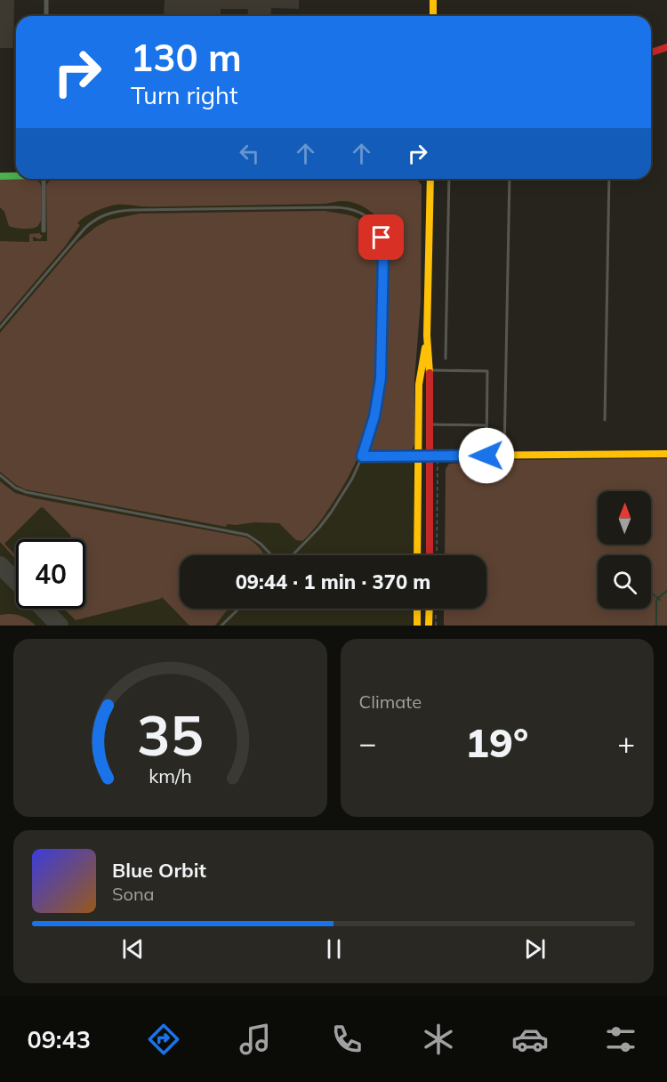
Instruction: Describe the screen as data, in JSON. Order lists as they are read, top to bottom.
{
  "north": "top",
  "page": {
    "turn": ["130 m", "Turn right"],
    "limit": "40",
    "trip": "09:44 · 1 min · 370 m",
    "tile": "Climate",
    "heat": ["−", "19°", "+"],
    "song": ["Blue Orbit", "Sona"],
    "tabs": "09:43",
    "gauge": ["35", "km/h"]
  }
}
